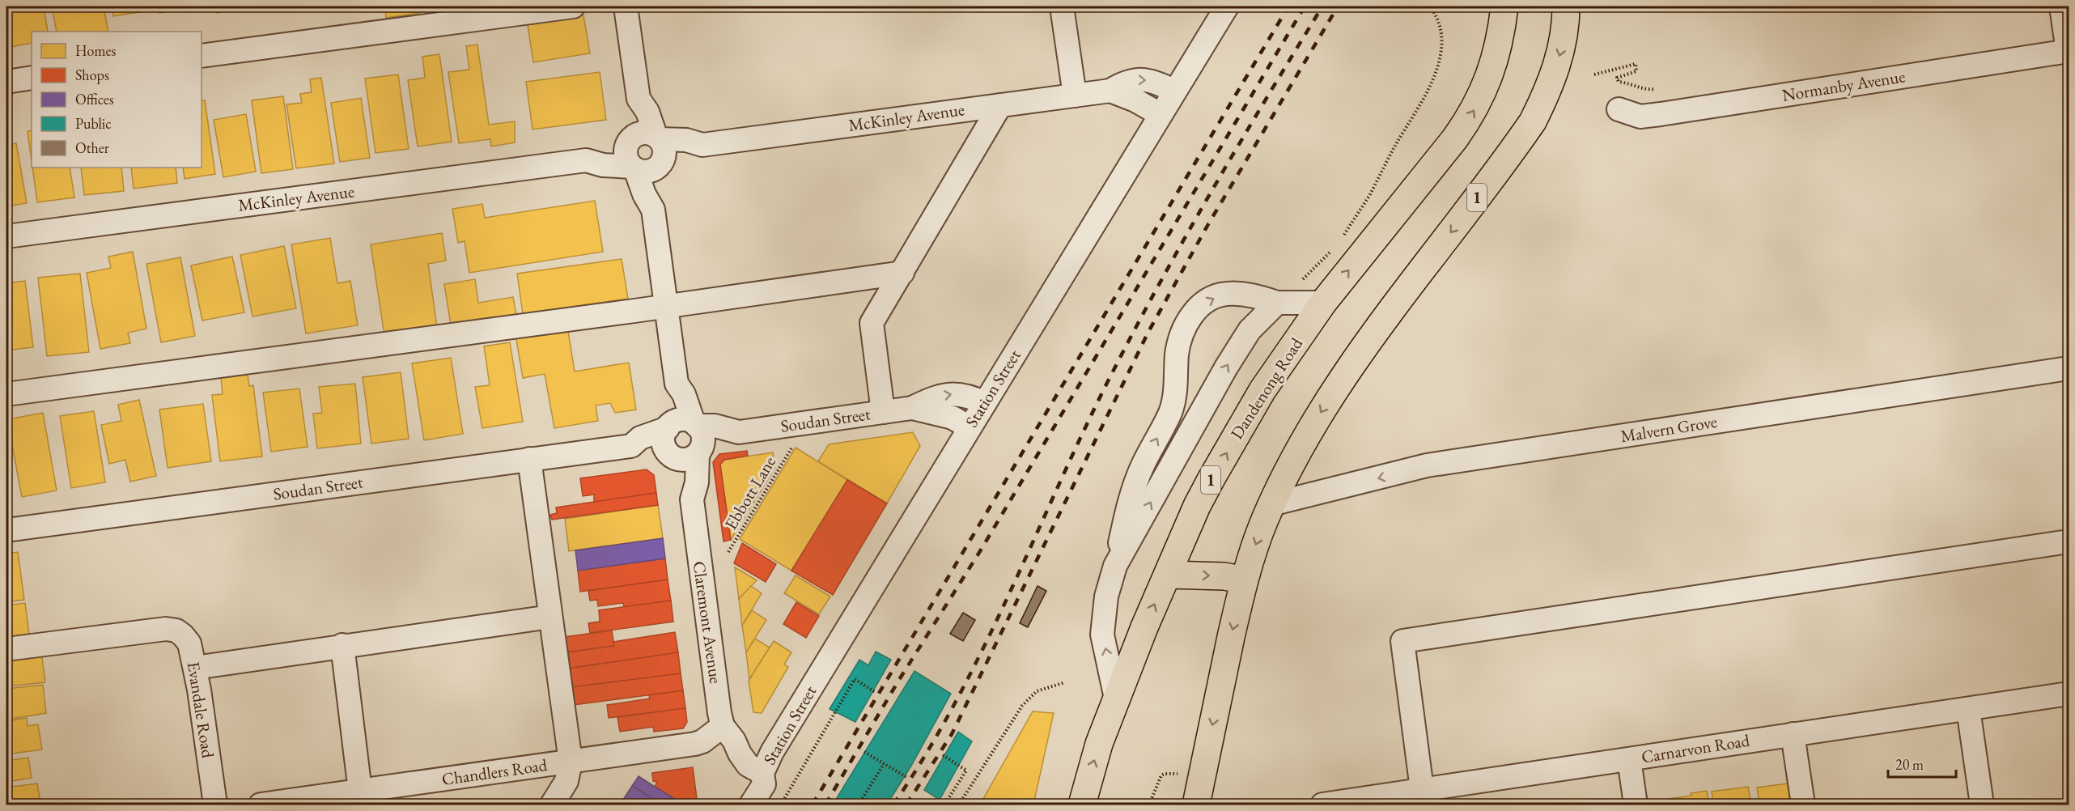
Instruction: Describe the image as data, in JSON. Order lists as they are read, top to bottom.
{
  "streets": {
    "highway": ["1", "Dandenong Road"],
    "street": [
      "Normanby Avenue",
      "McKinley Avenue",
      "Station Street",
      "Soudan Street",
      "Malvern Grove",
      "Claremont Avenue",
      "Evandale Road",
      "Carnarvon Road",
      "Chandlers Road"
    ],
    "path": ["Ebbott Lane"]
  },
  "crossings": [
    ["McKinley Avenue", "Station Street"],
    ["1", "Malvern Grove"],
    ["Station Street", "Soudan Street"],
    ["Station Street", "Claremont Avenue"],
    ["Soudan Street", "Claremont Avenue"],
    ["Claremont Avenue", "Chandlers Road"]
  ],
  "one_way": ["Malvern Grove"],
  "legend": [
    "Homes",
    "Shops",
    "Offices",
    "Public",
    "Other"
  ],
  "scale_bar": "20 m"
}
